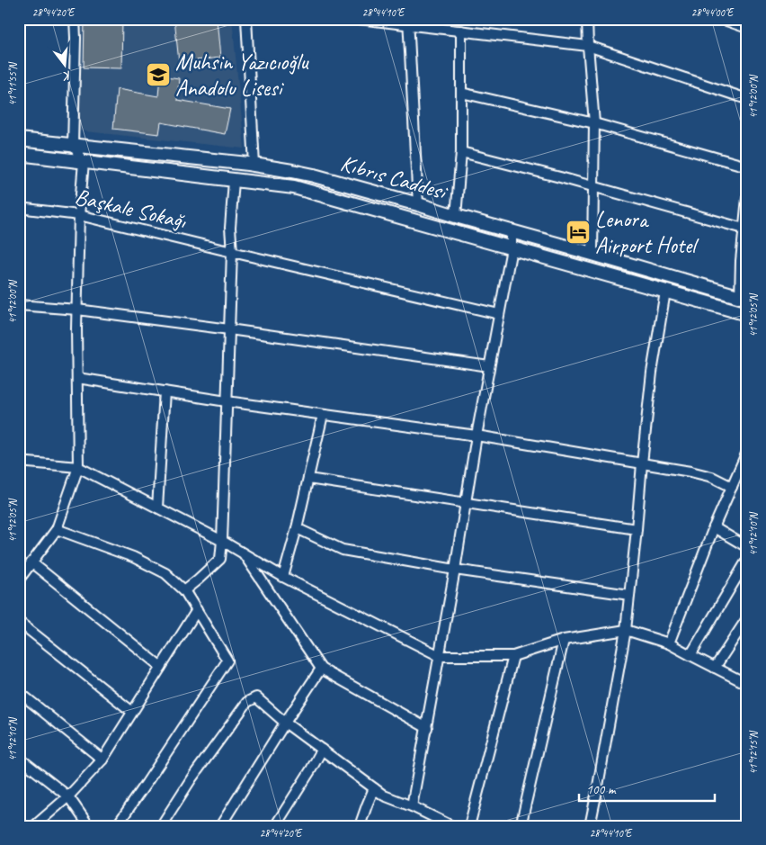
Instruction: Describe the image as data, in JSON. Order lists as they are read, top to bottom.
{
  "streets": {
    "main road": ["Kıbrıs Caddesi"],
    "street": ["Başkale Sokağı"]
  },
  "places": {
    "school or university": ["Muhsin Yazıcıoğlu Anadolu Lisesi"],
    "hotel": ["Lenora Airport Hotel"]
  },
  "scale_bar": "100 m",
  "north": "bottom",
  "coordinates": [
    "28°44'20\"E",
    "28°44'10\"E",
    "28°44'00\"E",
    "41°11'55\"N",
    "41°12'00\"N",
    "41°12'05\"N",
    "41°12'10\"N",
    "41°12'15\"N"
  ]
}
